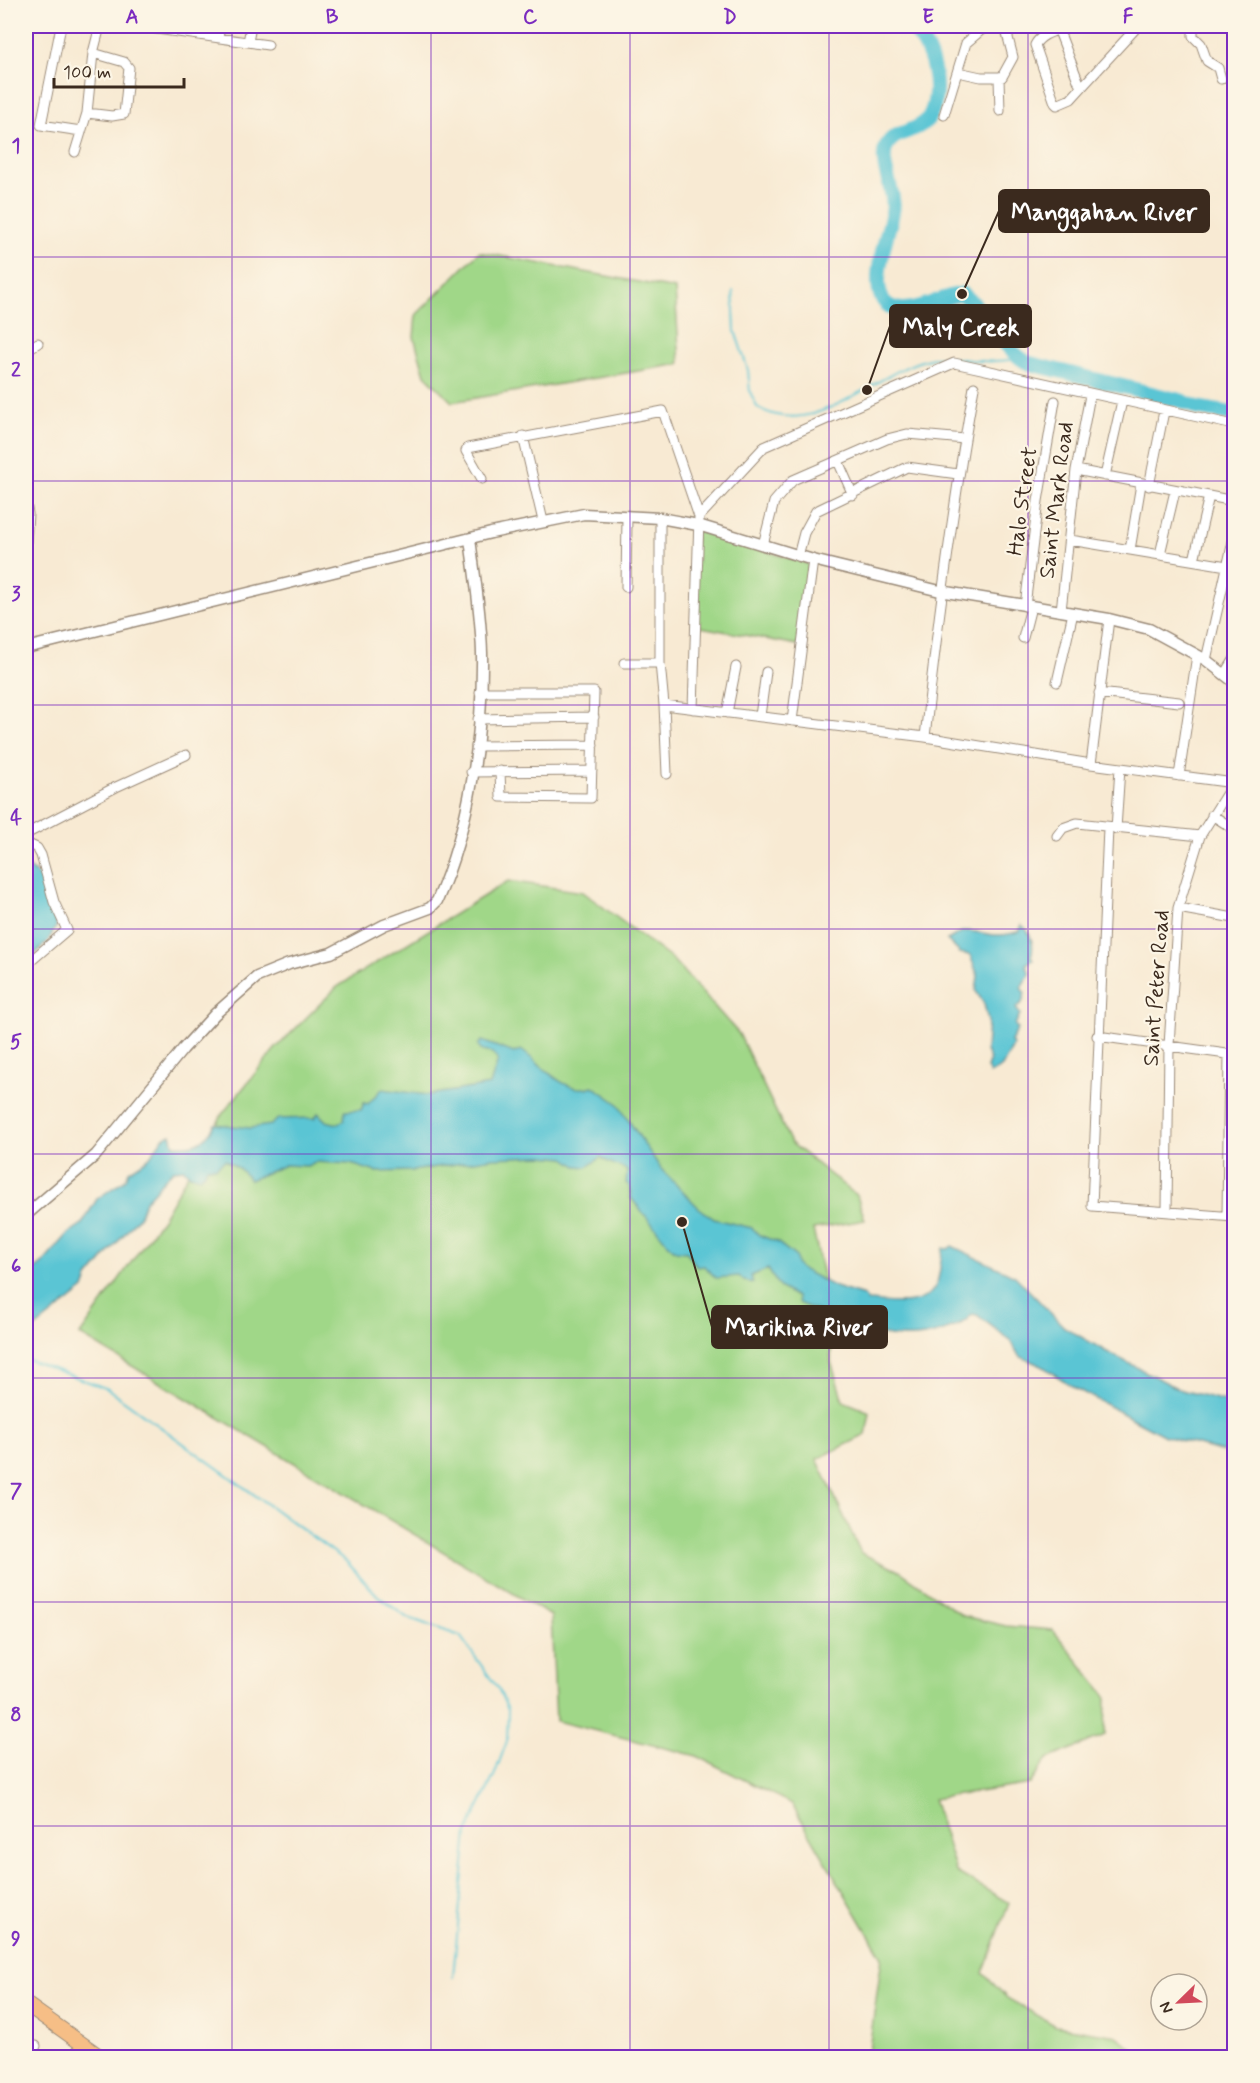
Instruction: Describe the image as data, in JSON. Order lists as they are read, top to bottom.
{
  "streets": {
    "street": ["Saint Mark Road", "Halo Street", "Saint Peter Road"]
  },
  "places": ["Manggahan River", "Maly Creek", "Marikina River"],
  "scale_bar": "100 m",
  "north": "bottom left",
  "grid": {
    "columns": [
      "A",
      "B",
      "C",
      "D",
      "E",
      "F"
    ],
    "rows": [
      "1",
      "2",
      "3",
      "4",
      "5",
      "6",
      "7",
      "8",
      "9"
    ]
  }
}
